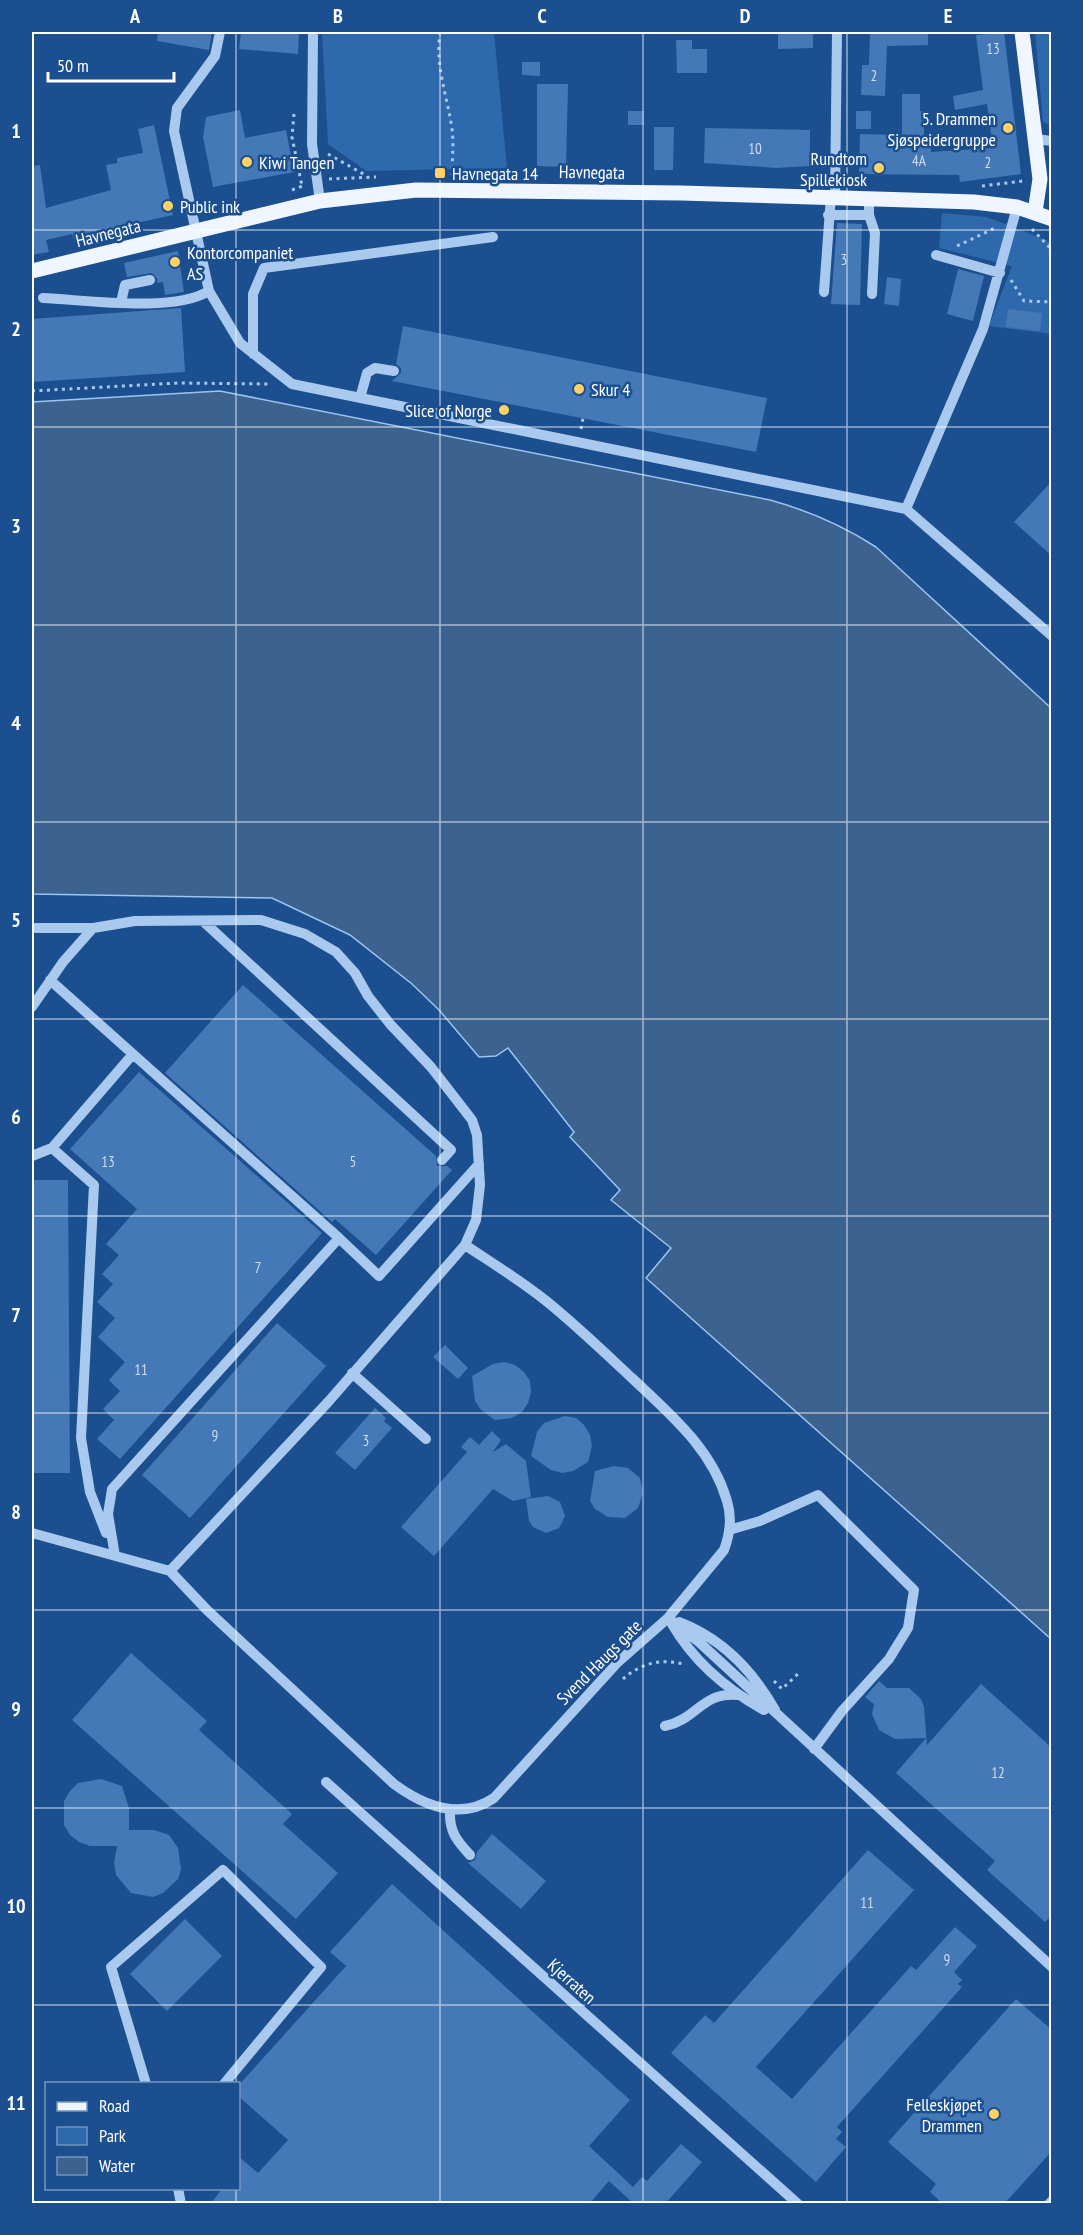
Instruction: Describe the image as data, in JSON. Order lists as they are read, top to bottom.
{
  "streets": {
    "main road": ["Havnegata"],
    "street": ["Svend Haugs gate", "Kjerraten"]
  },
  "places": {
    "other": [
      "5. Drammen Sjøspeidergruppe",
      "Kiwi Tangen",
      "Rundtom Spillekiosk",
      "Public ink",
      "Kontorcompaniet AS",
      "Skur 4",
      "Slice of Norge",
      "Felleskjøpet Drammen"
    ],
    "transit": ["Havnegata 14"]
  },
  "house_numbers": [
    "13",
    "2",
    "10",
    "4A",
    "2",
    "3",
    "13",
    "5",
    "7",
    "11",
    "9",
    "3",
    "12",
    "11",
    "9"
  ],
  "legend": ["Road", "Park", "Water"],
  "scale_bar": "50 m",
  "grid": {
    "columns": [
      "A",
      "B",
      "C",
      "D",
      "E"
    ],
    "rows": [
      "1",
      "2",
      "3",
      "4",
      "5",
      "6",
      "7",
      "8",
      "9",
      "10",
      "11"
    ]
  }
}
